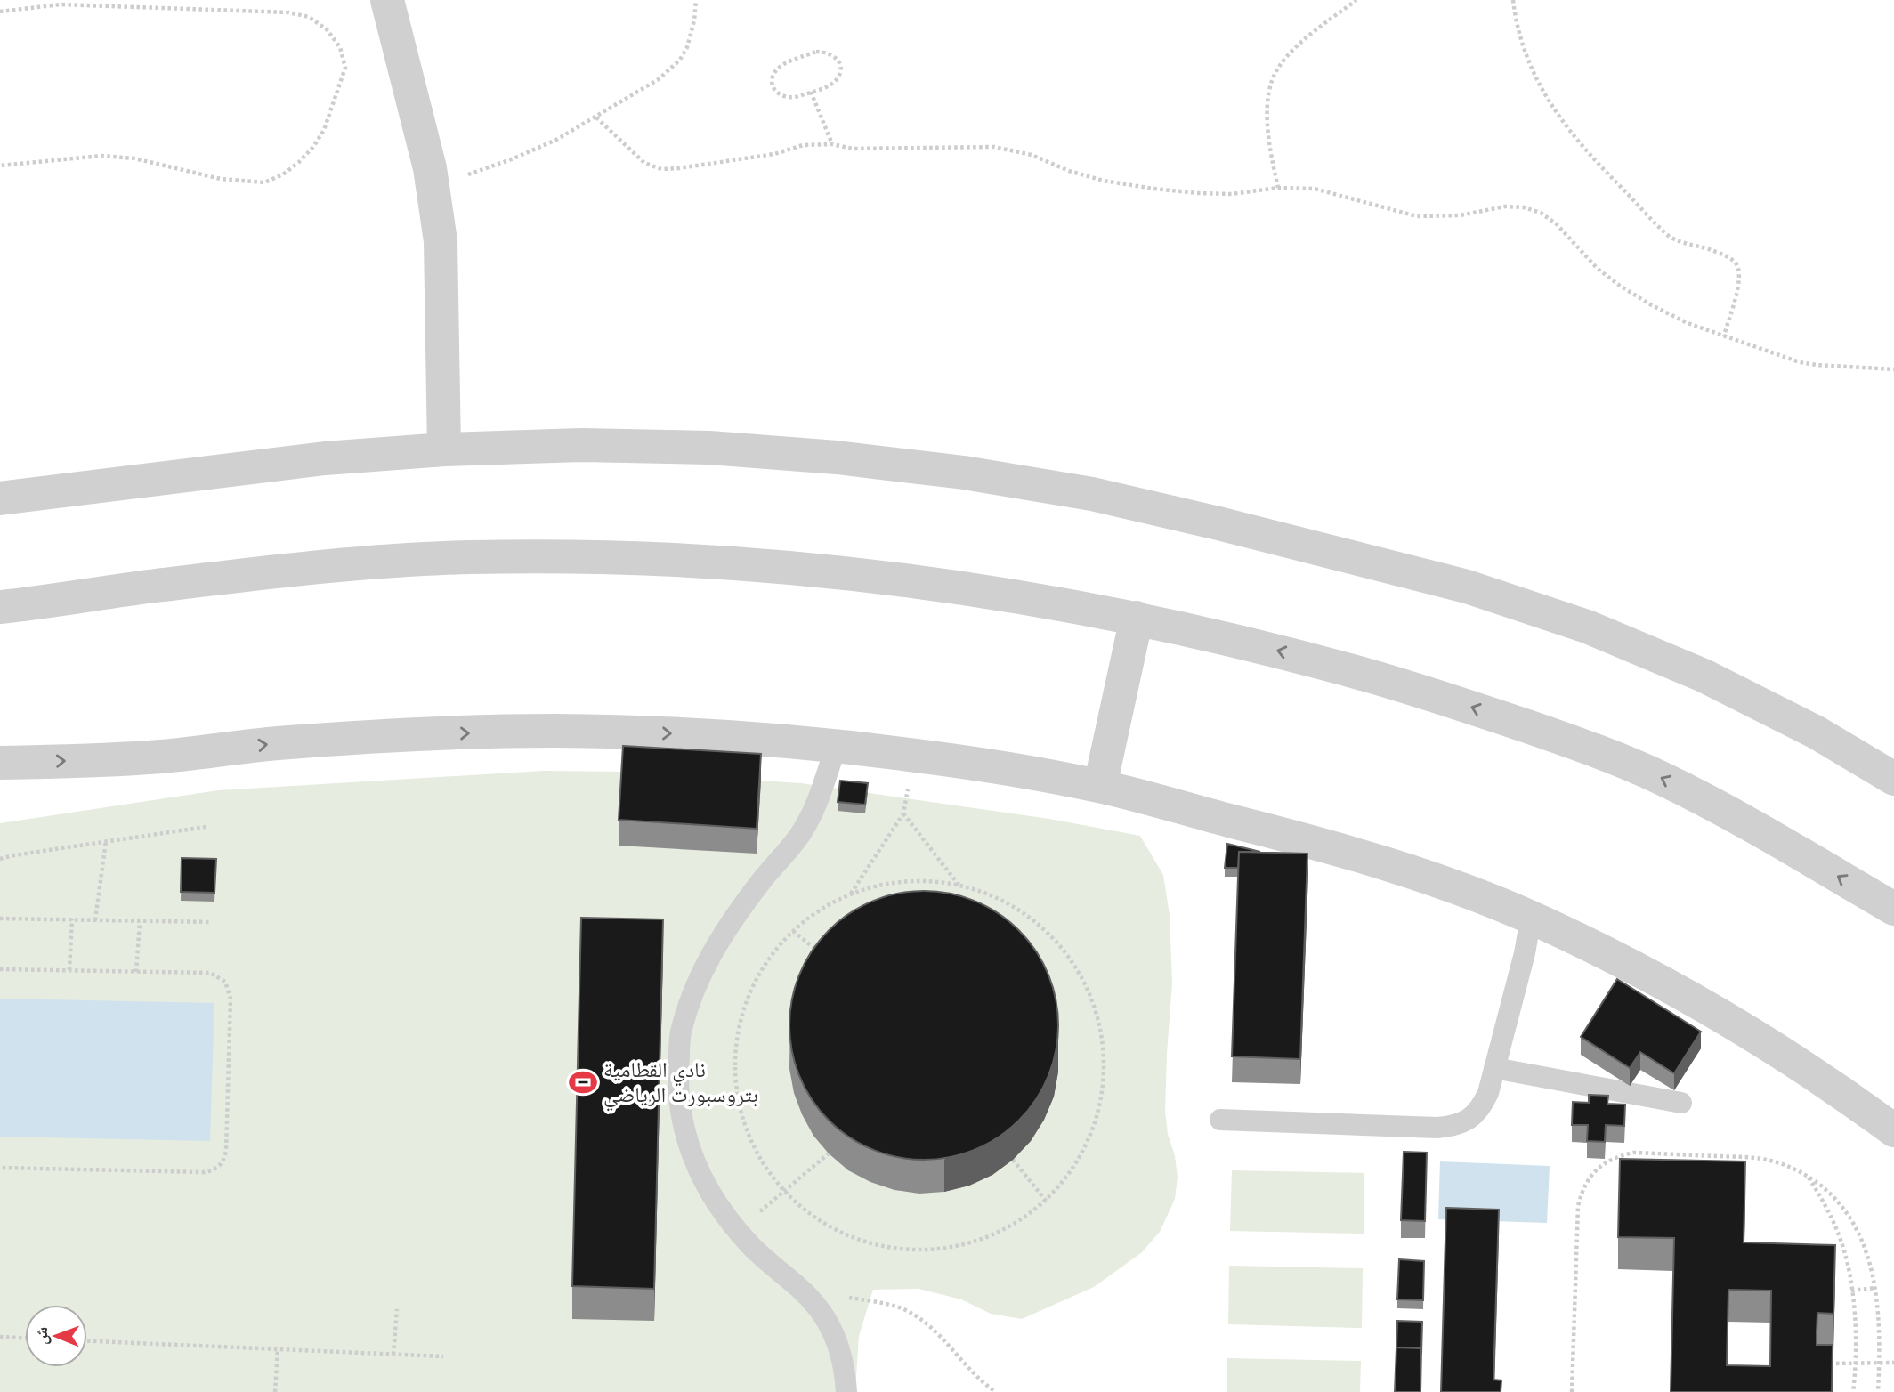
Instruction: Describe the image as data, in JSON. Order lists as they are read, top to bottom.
{
  "places": {
    "sports": ["نادي القطامية بتروسبورت الرياضي"]
  },
  "north": "left"
}
